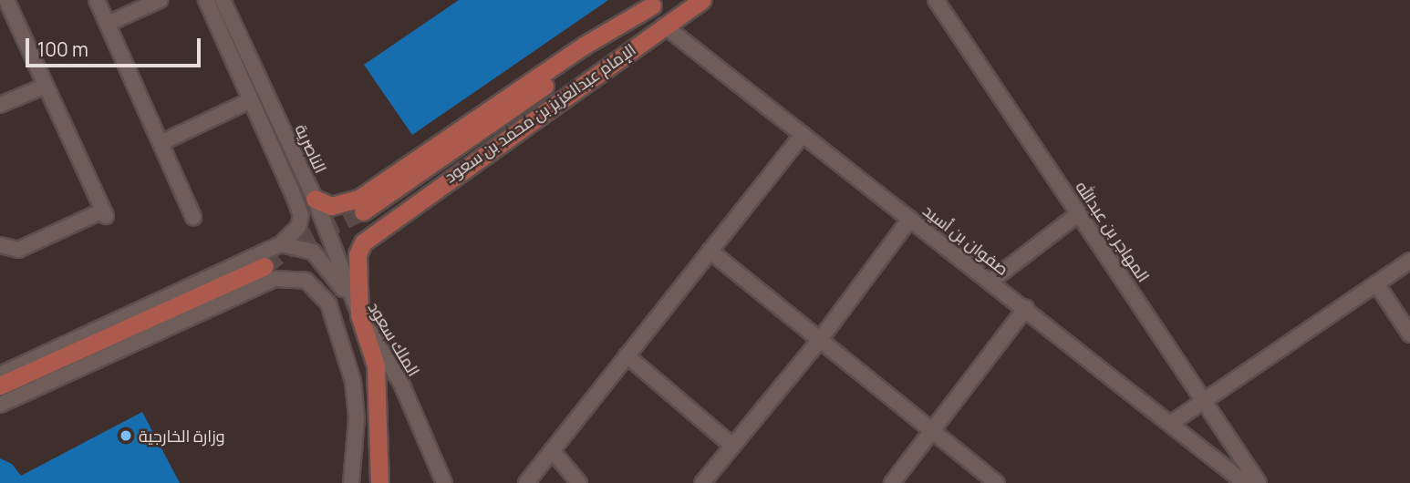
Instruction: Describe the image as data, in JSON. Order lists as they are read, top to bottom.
{
  "streets": {
    "main road": ["الإمام عبدالعزيز بن محمد بن سعود"],
    "street": [
      "الناصرية",
      "المهاجر بن عبدالله",
      "صفوان بن أسيد",
      "الملك سعود"
    ]
  },
  "crossings": [
    ["الإمام عبدالعزيز بن محمد بن سعود", "الناصرية"],
    ["الإمام عبدالعزيز بن محمد بن سعود", "صفوان بن أسيد"],
    ["الإمام عبدالعزيز بن محمد بن سعود", "الملك سعود"],
    ["الناصرية", "الملك سعود"]
  ],
  "places": ["وزارة الخارجية"],
  "scale_bar": "100 m"
}
